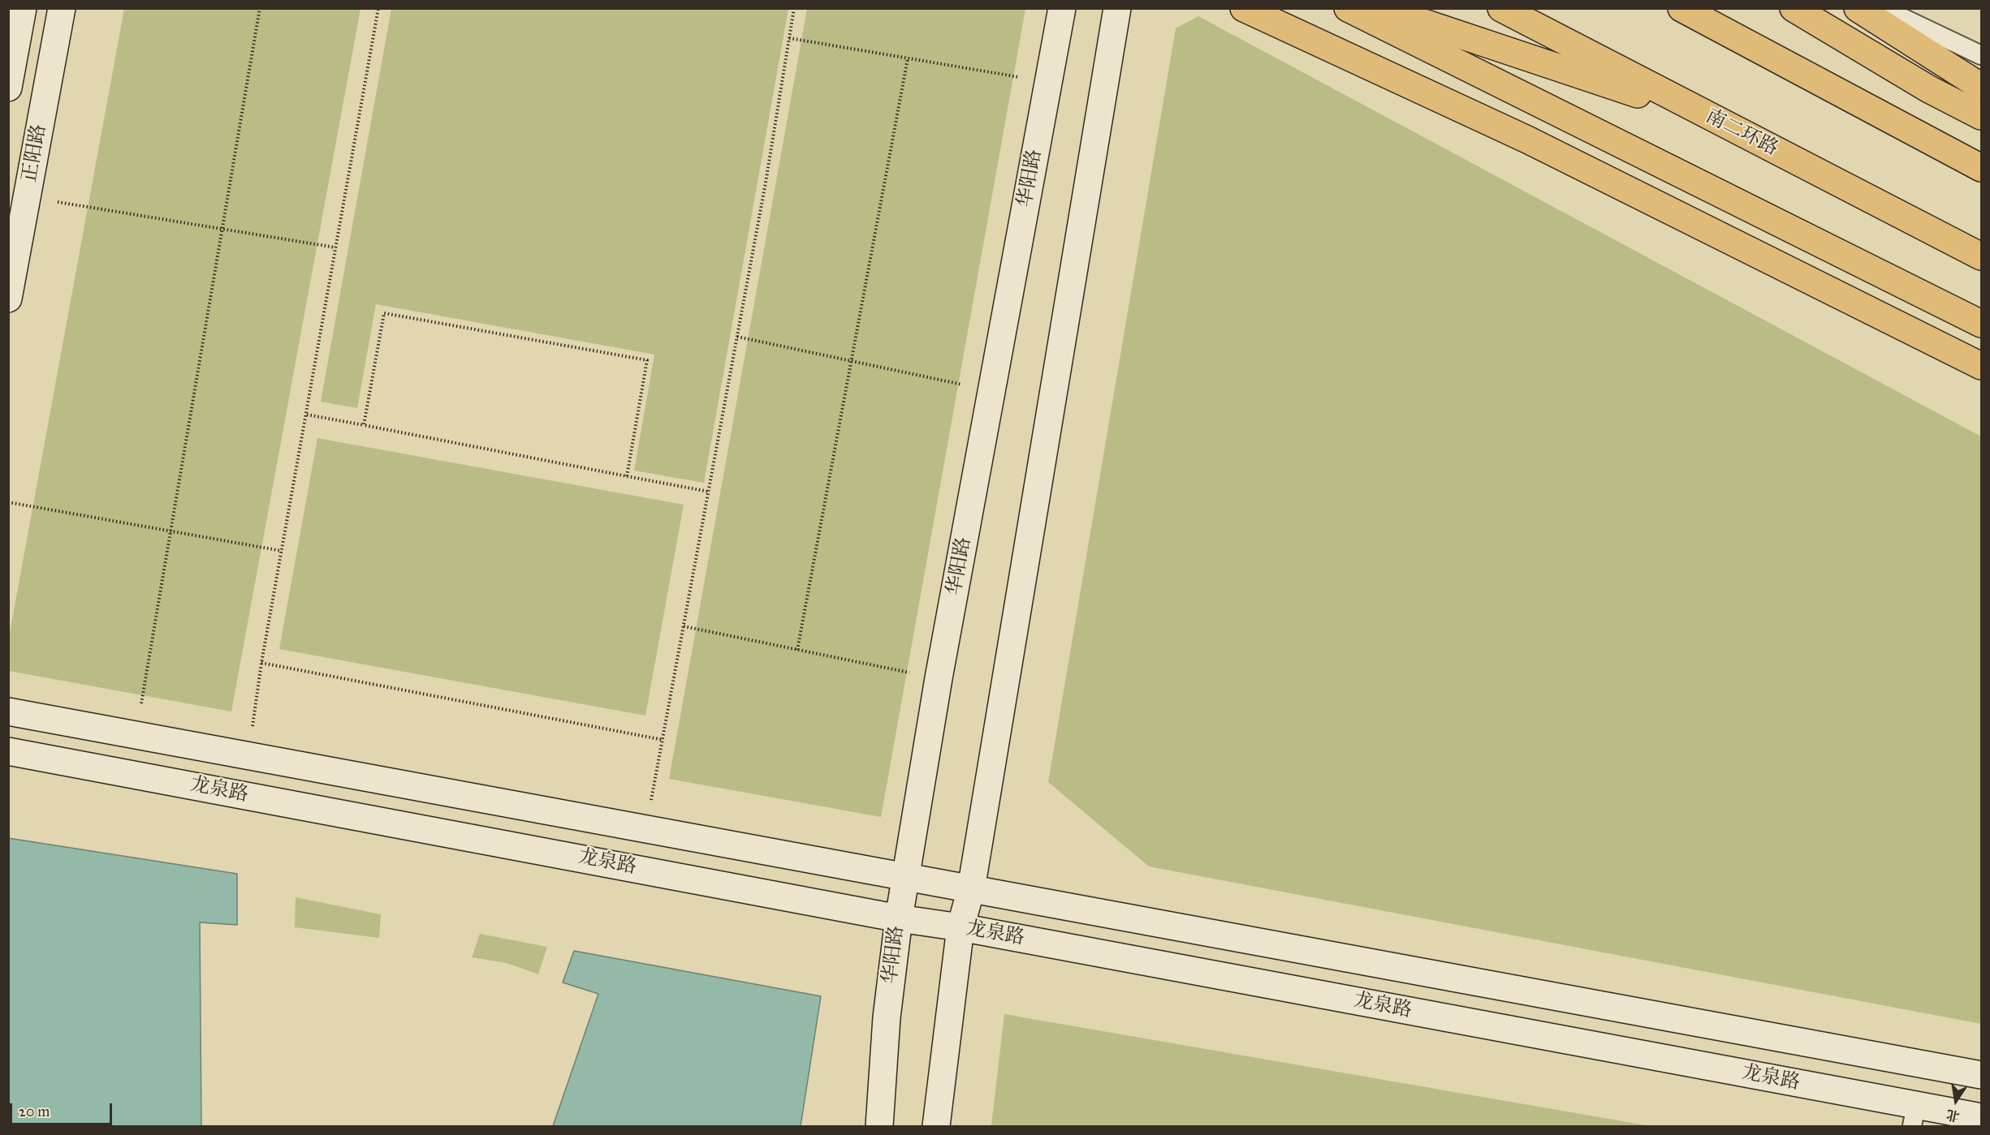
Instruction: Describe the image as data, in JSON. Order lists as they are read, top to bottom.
{
  "streets": {
    "main road": ["南二环路"],
    "street": ["正阳路", "华阳路", "龙泉路"]
  },
  "crossings": [
    ["华阳路", "龙泉路"]
  ],
  "scale_bar": "20 m",
  "north": "bottom"
}
